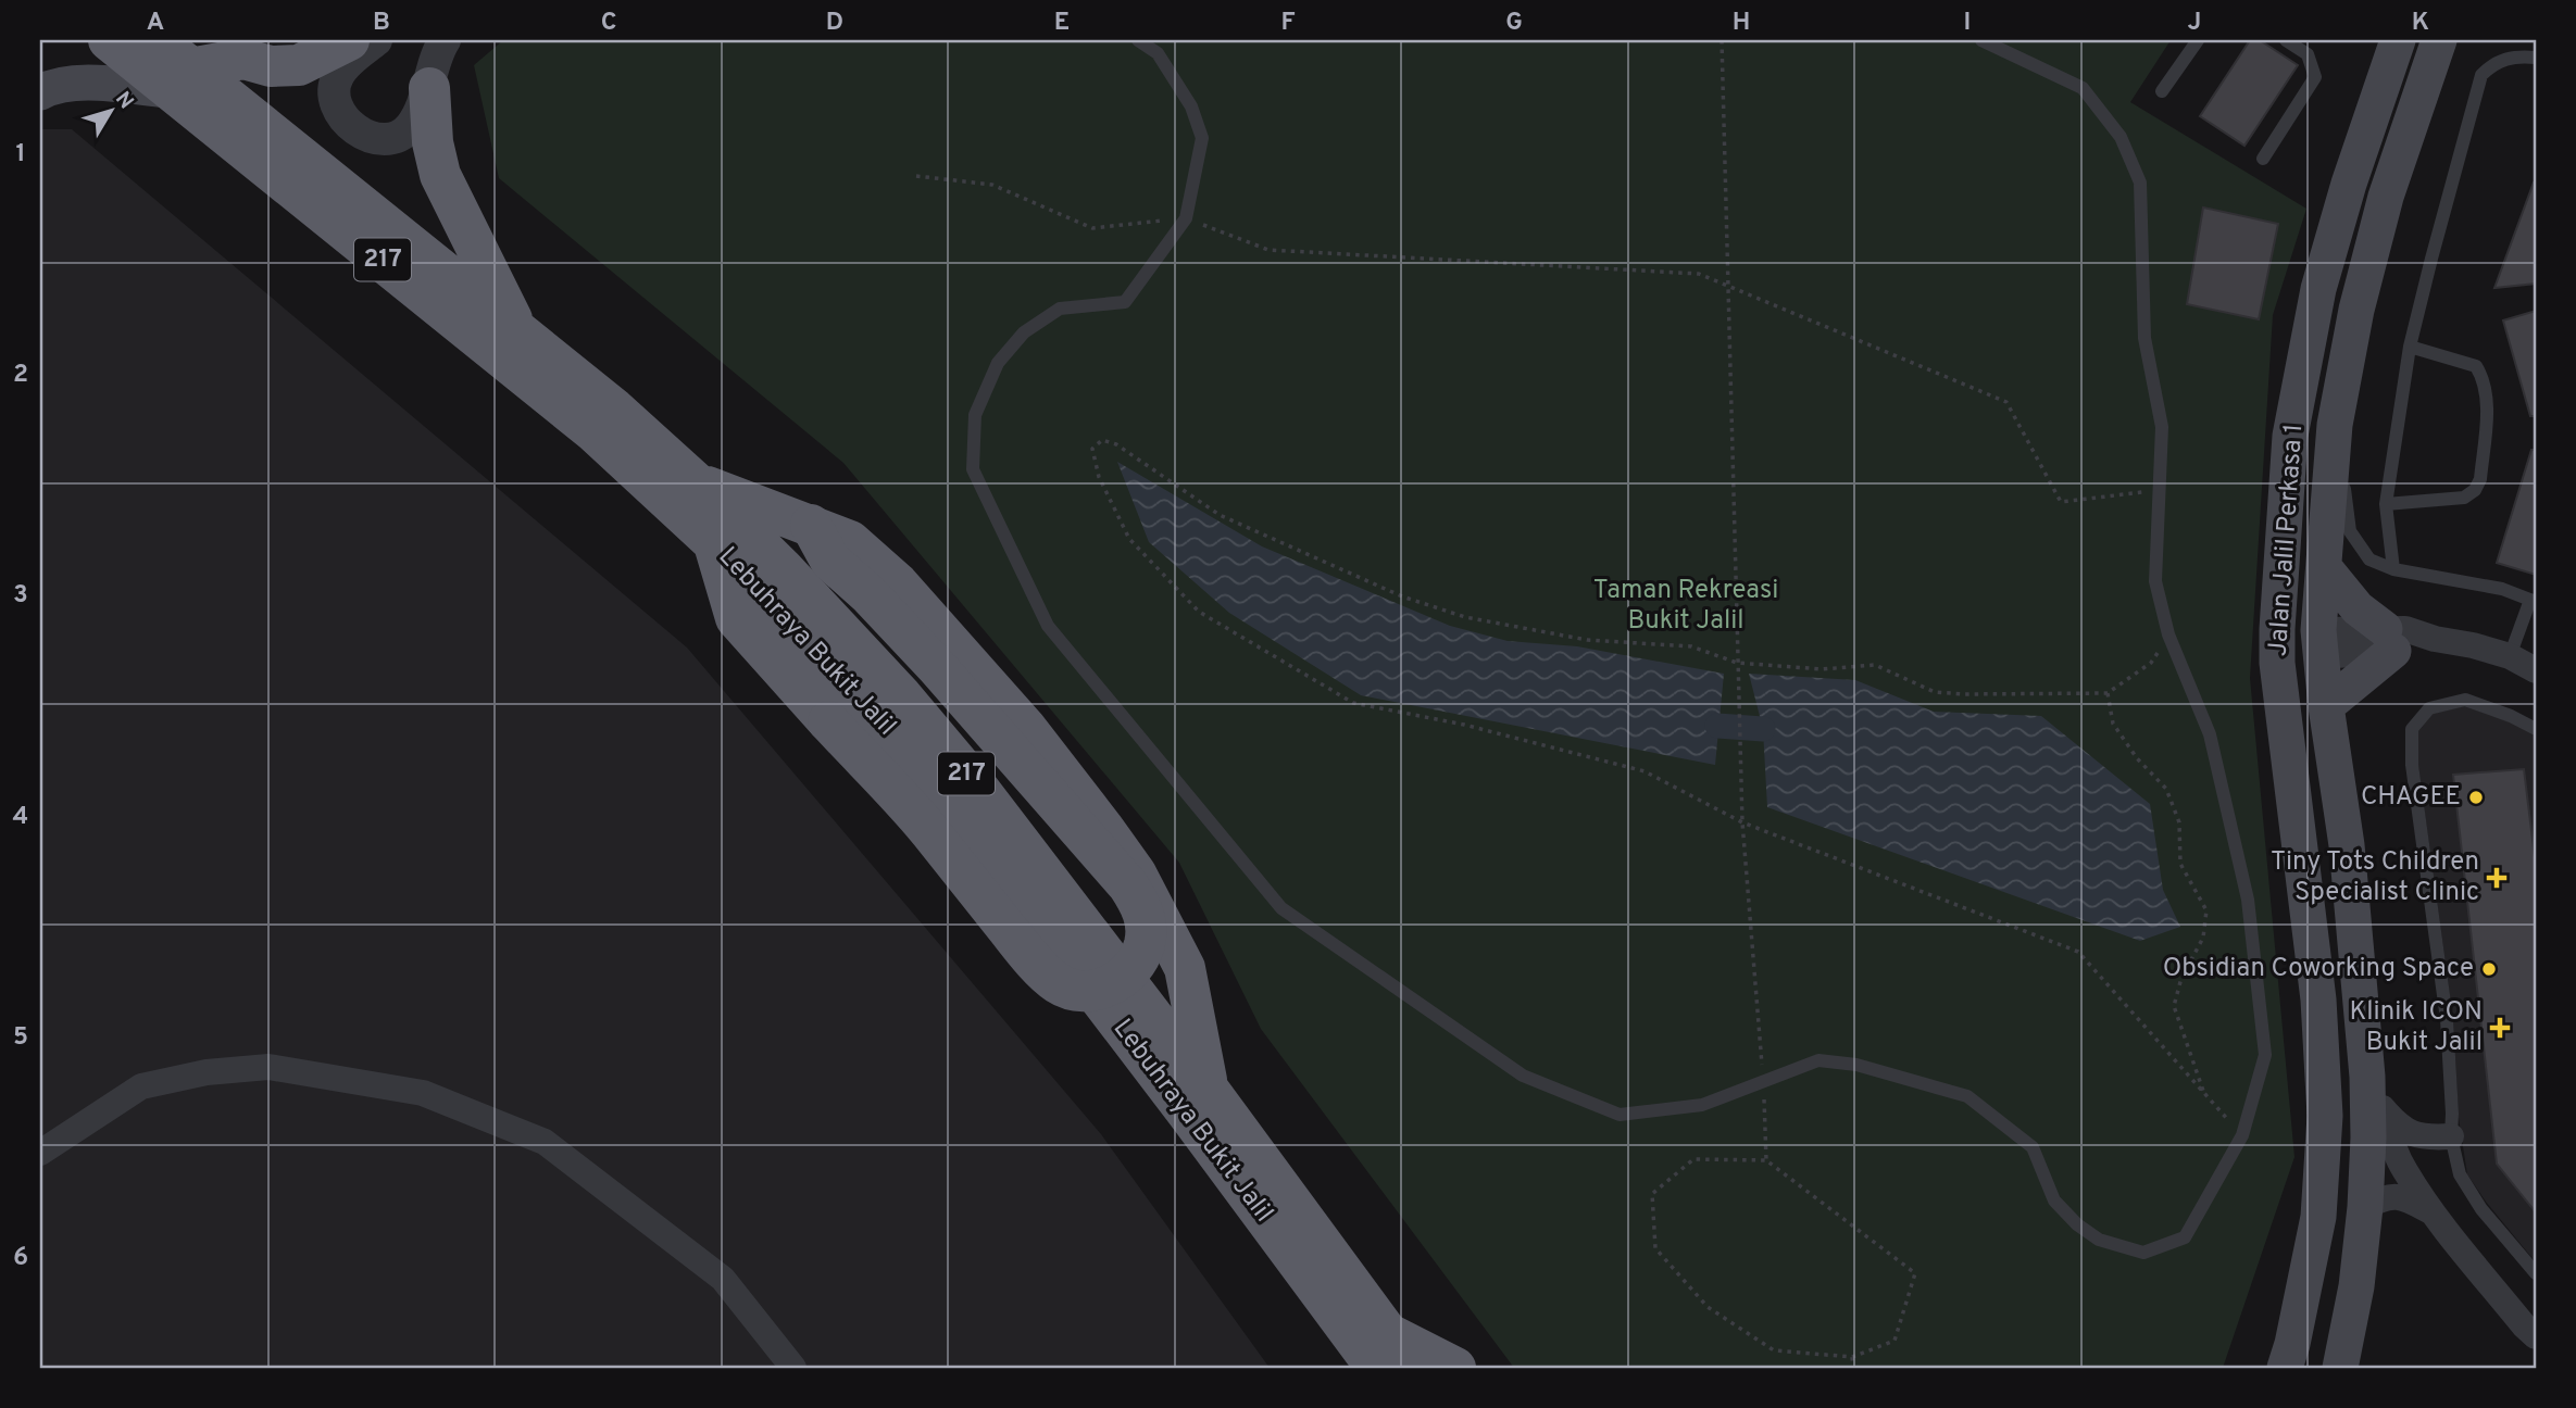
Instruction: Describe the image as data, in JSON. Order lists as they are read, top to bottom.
{
  "streets": {
    "highway": ["217", "Lebuhraya Bukit Jalil"],
    "main road": ["Jalan Jalil Perkasa 1"]
  },
  "parks": ["Taman Rekreasi Bukit Jalil"],
  "places": {
    "other": ["CHAGEE", "Obsidian Coworking Space"],
    "health": ["Tiny Tots Children Specialist Clinic", "Klinik ICON Bukit Jalil"]
  },
  "north": "top right",
  "grid": {
    "columns": [
      "A",
      "B",
      "C",
      "D",
      "E",
      "F",
      "G",
      "H",
      "I",
      "J",
      "K"
    ],
    "rows": [
      "1",
      "2",
      "3",
      "4",
      "5",
      "6"
    ]
  }
}
